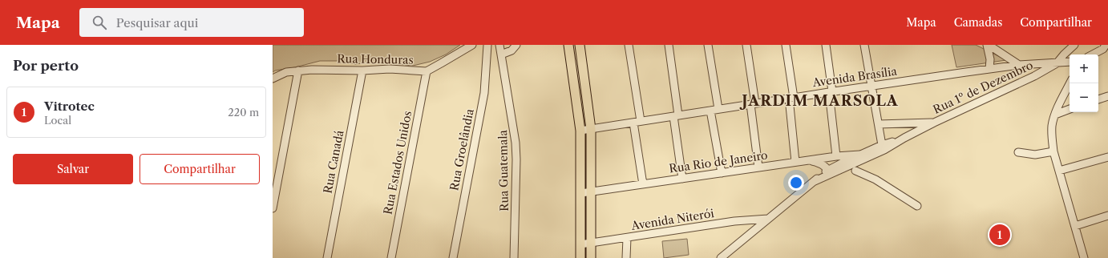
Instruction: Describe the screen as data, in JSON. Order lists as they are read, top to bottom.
{
  "streets": {
    "street": [
      "Rua Honduras",
      "Avenida Brasília",
      "Rua 1º de Dezembro",
      "Rua Groelândia",
      "Rua Canadá",
      "Rua Rio de Janeiro",
      "Rua Estados Unidos",
      "Rua Guatemala",
      "Avenida Niterói"
    ]
  },
  "crossings": [
    ["Rua Honduras", "Rua Canadá"],
    ["Rua Honduras", "Rua Estados Unidos"],
    ["Avenida Brasília", "Rua 1º de Dezembro"],
    ["Rua 1º de Dezembro", "Rua Rio de Janeiro"],
    ["Rua 1º de Dezembro", "Avenida Niterói"]
  ],
  "districts": ["JARDIM MARSOLA"],
  "page": {
    "header": "Mapa",
    "search": "Pesquisar aqui",
    "nav": ["Mapa", "Camadas", "Compartilhar"],
    "heading": "Por perto",
    "map_buttons": ["+", "−"],
    "list": [
      {
        "mark": "1",
        "name": "Vitrotec",
        "note": "Local",
        "value": "220 m"
      }
    ],
    "buttons": ["Salvar", "Compartilhar"],
    "pins": "1"
  }
}
